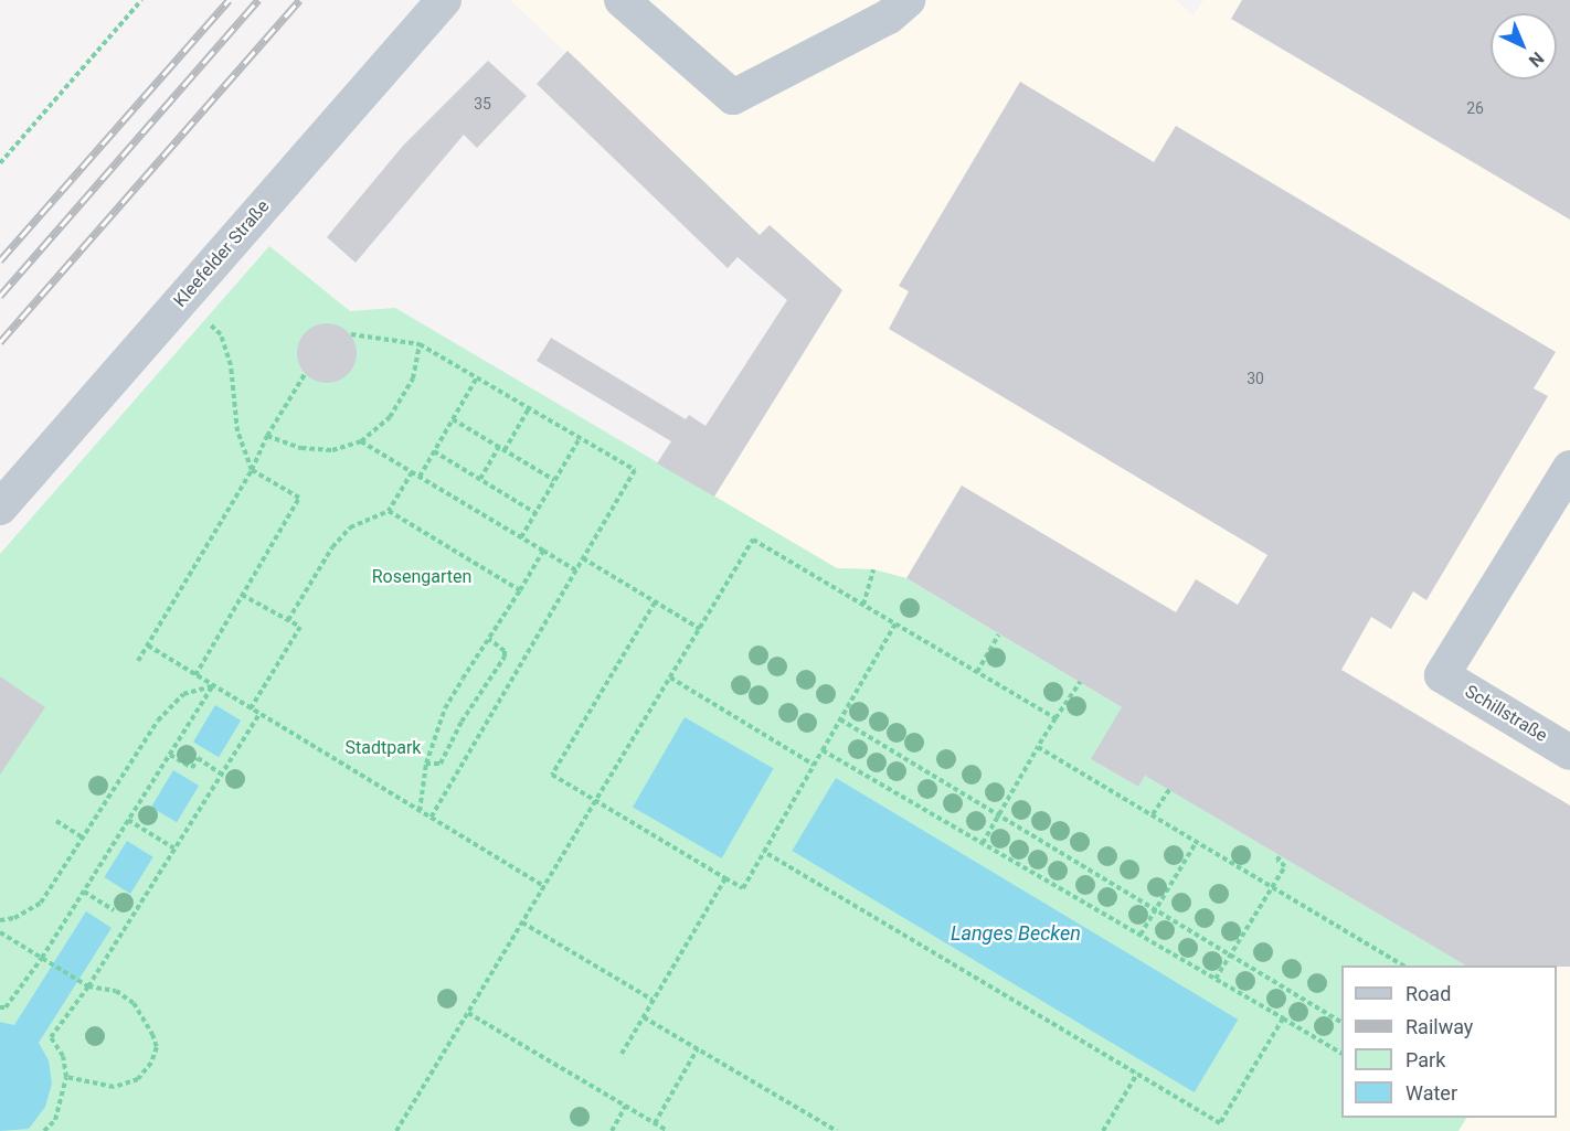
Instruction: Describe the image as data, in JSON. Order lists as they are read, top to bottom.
{
  "streets": {
    "street": ["Kleefelder Straße", "Schillstraße"]
  },
  "water": ["Langes Becken"],
  "parks": ["Rosengarten", "Stadtpark"],
  "house_numbers": ["35", "26", "30"],
  "legend": [
    "Road",
    "Railway",
    "Park",
    "Water"
  ],
  "north": "bottom right"
}
